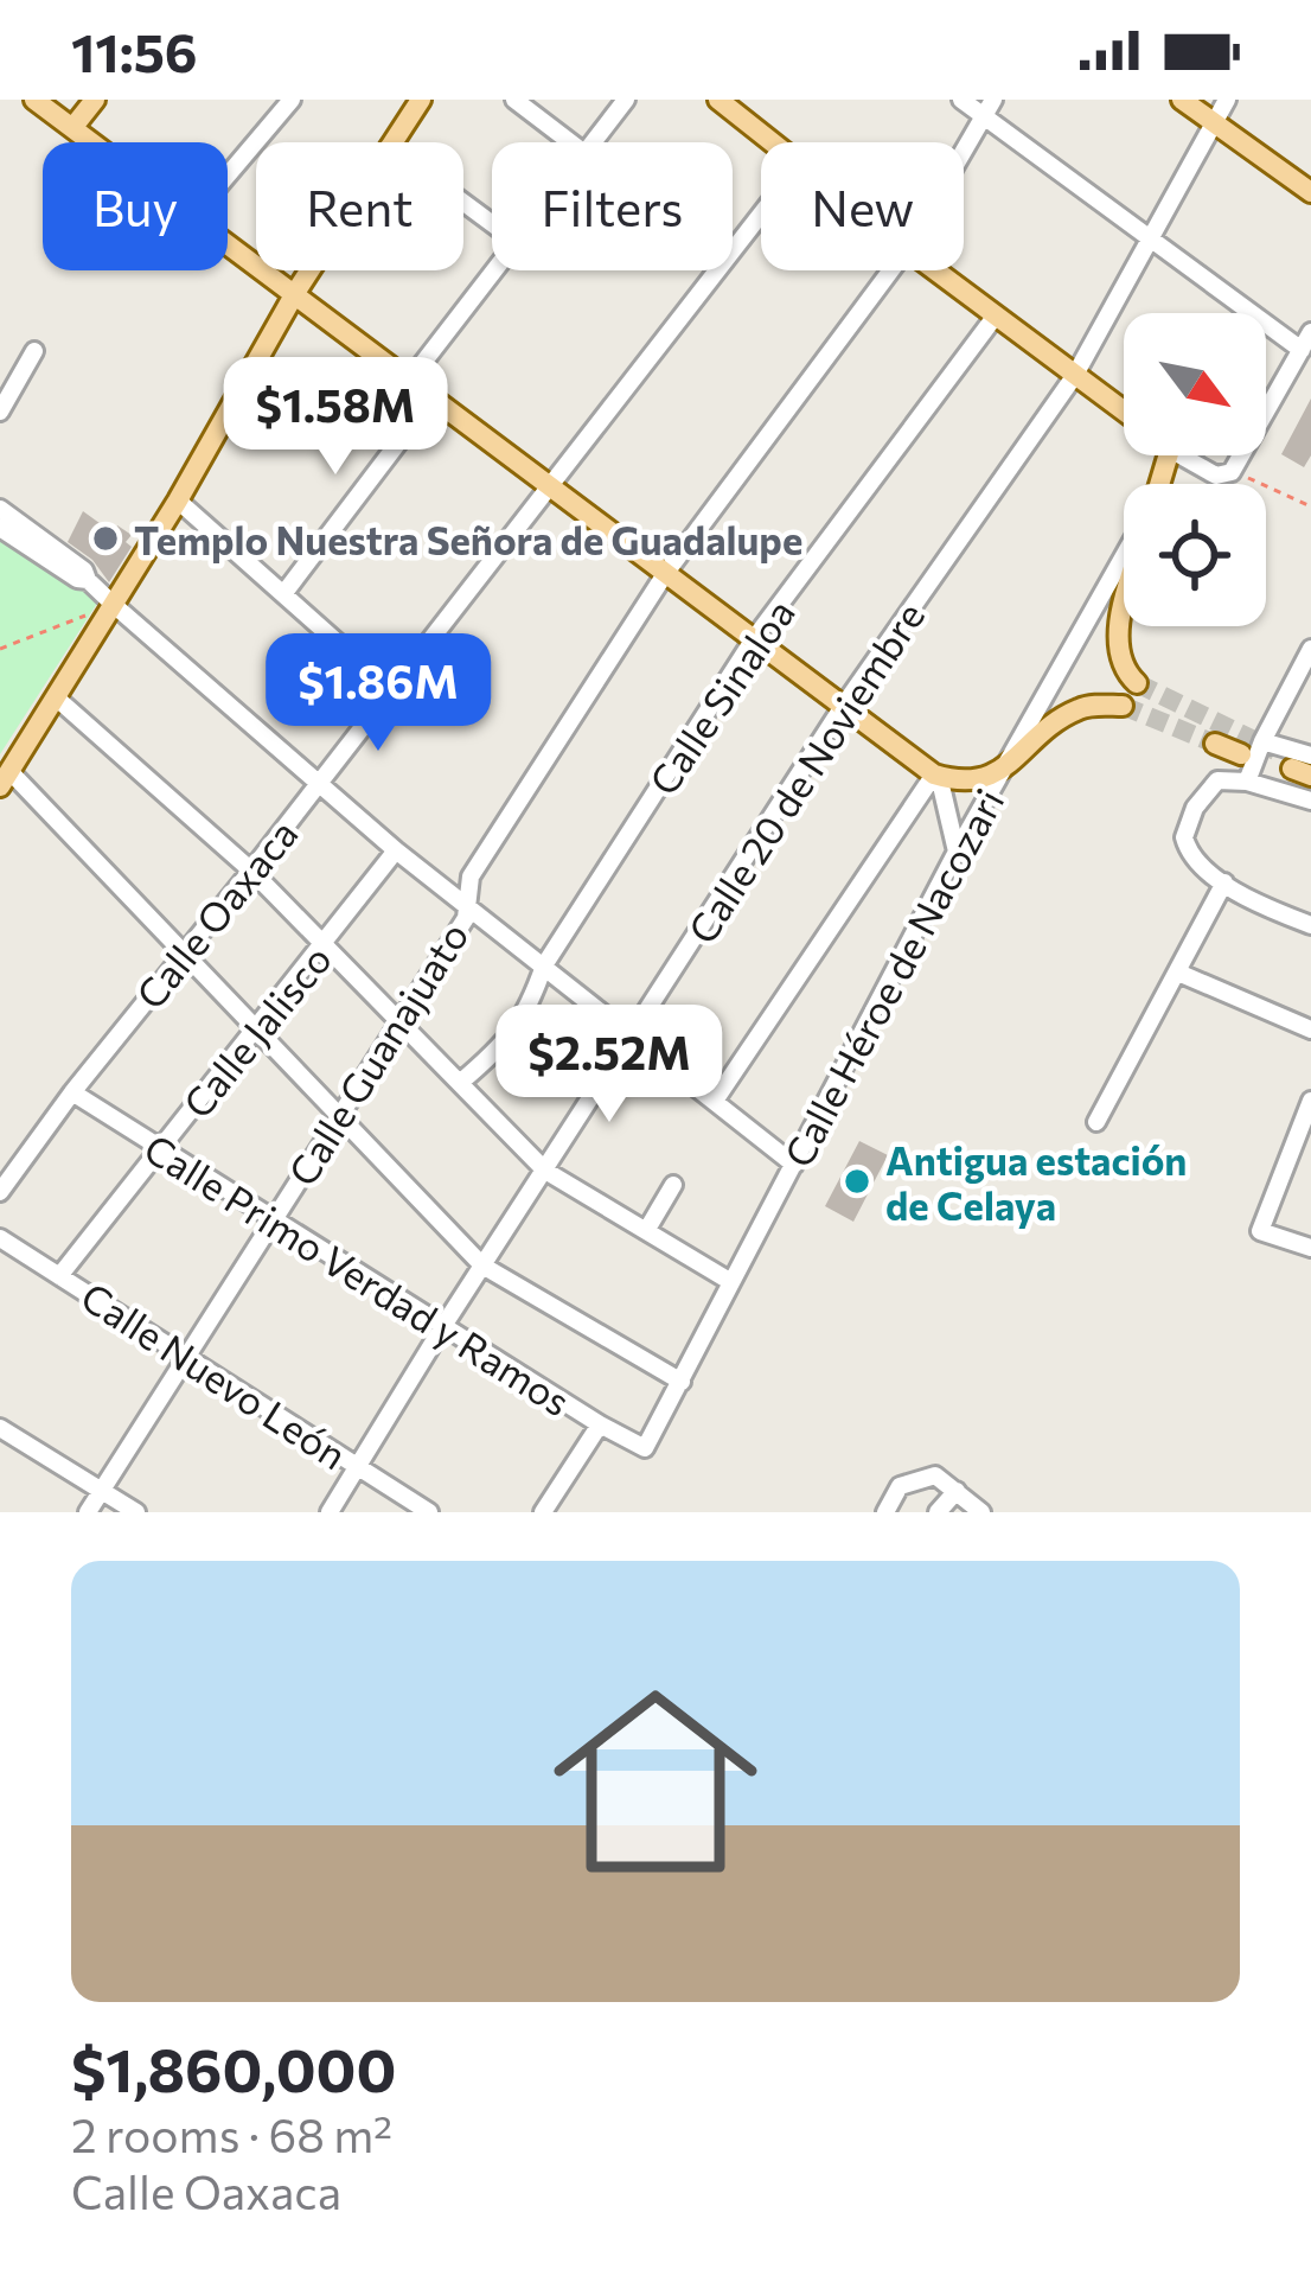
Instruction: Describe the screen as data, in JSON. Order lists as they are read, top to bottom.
{
  "streets": {
    "street": [
      "Calle Sinaloa",
      "Calle 20 de Noviembre",
      "Calle Oaxaca",
      "Calle Héroe de Nacozari",
      "Calle Jalisco",
      "Calle Guanajuato",
      "Calle Primo Verdad y Ramos",
      "Calle Nuevo León"
    ]
  },
  "crossings": [
    ["Calle 20 de Noviembre", "Calle Primo Verdad y Ramos"],
    ["Calle 20 de Noviembre", "Calle Nuevo León"],
    ["Calle Oaxaca", "Calle Primo Verdad y Ramos"],
    ["Calle Héroe de Nacozari", "Calle Primo Verdad y Ramos"],
    ["Calle Jalisco", "Calle Primo Verdad y Ramos"],
    ["Calle Jalisco", "Calle Nuevo León"],
    ["Calle Guanajuato", "Calle Primo Verdad y Ramos"],
    ["Calle Guanajuato", "Calle Nuevo León"]
  ],
  "places": ["Templo Nuestra Señora de Guadalupe", "Antigua estación de Celaya"],
  "north": "bottom right",
  "page": {
    "status": "11:56",
    "chip": [
      "Buy",
      "Rent",
      "Filters",
      "New"
    ],
    "price": ["$1.58M", "$1.86M", "$2.52M"],
    "list": [
      {
        "name": "$1,860,000",
        "note": "2 rooms · 68 m² · Calle Oaxaca"
      }
    ]
  }
}
